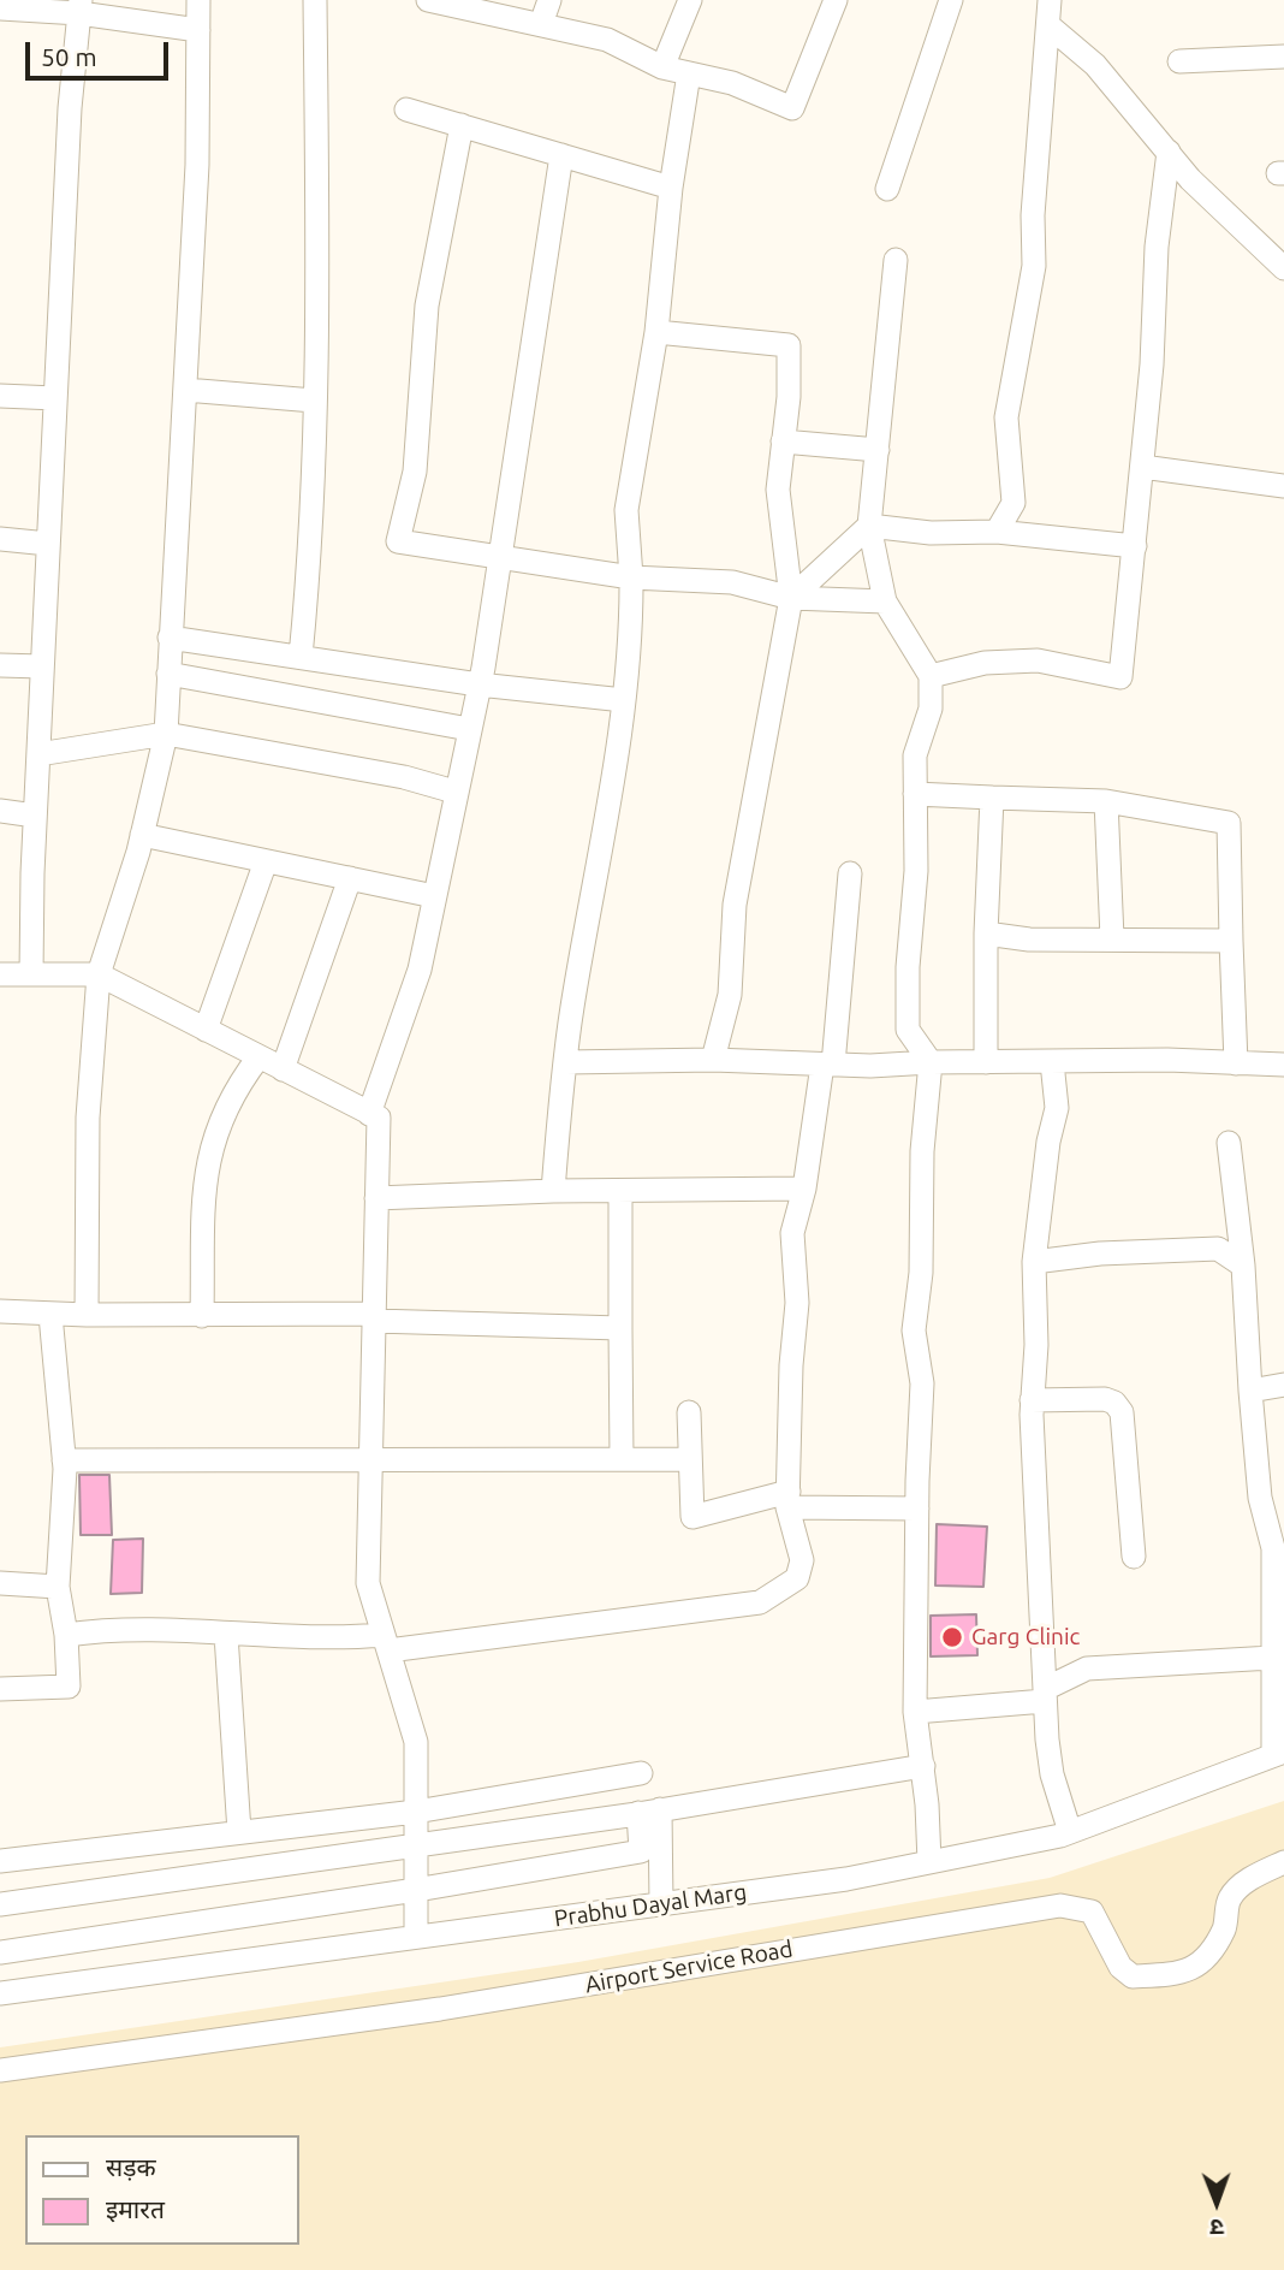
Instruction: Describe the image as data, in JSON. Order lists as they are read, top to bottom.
{
  "streets": {
    "street": ["Prabhu Dayal Marg", "Airport Service Road"]
  },
  "places": ["Garg Clinic"],
  "legend": ["सड़क", "इमारत"],
  "scale_bar": "50 m",
  "north": "bottom"
}
